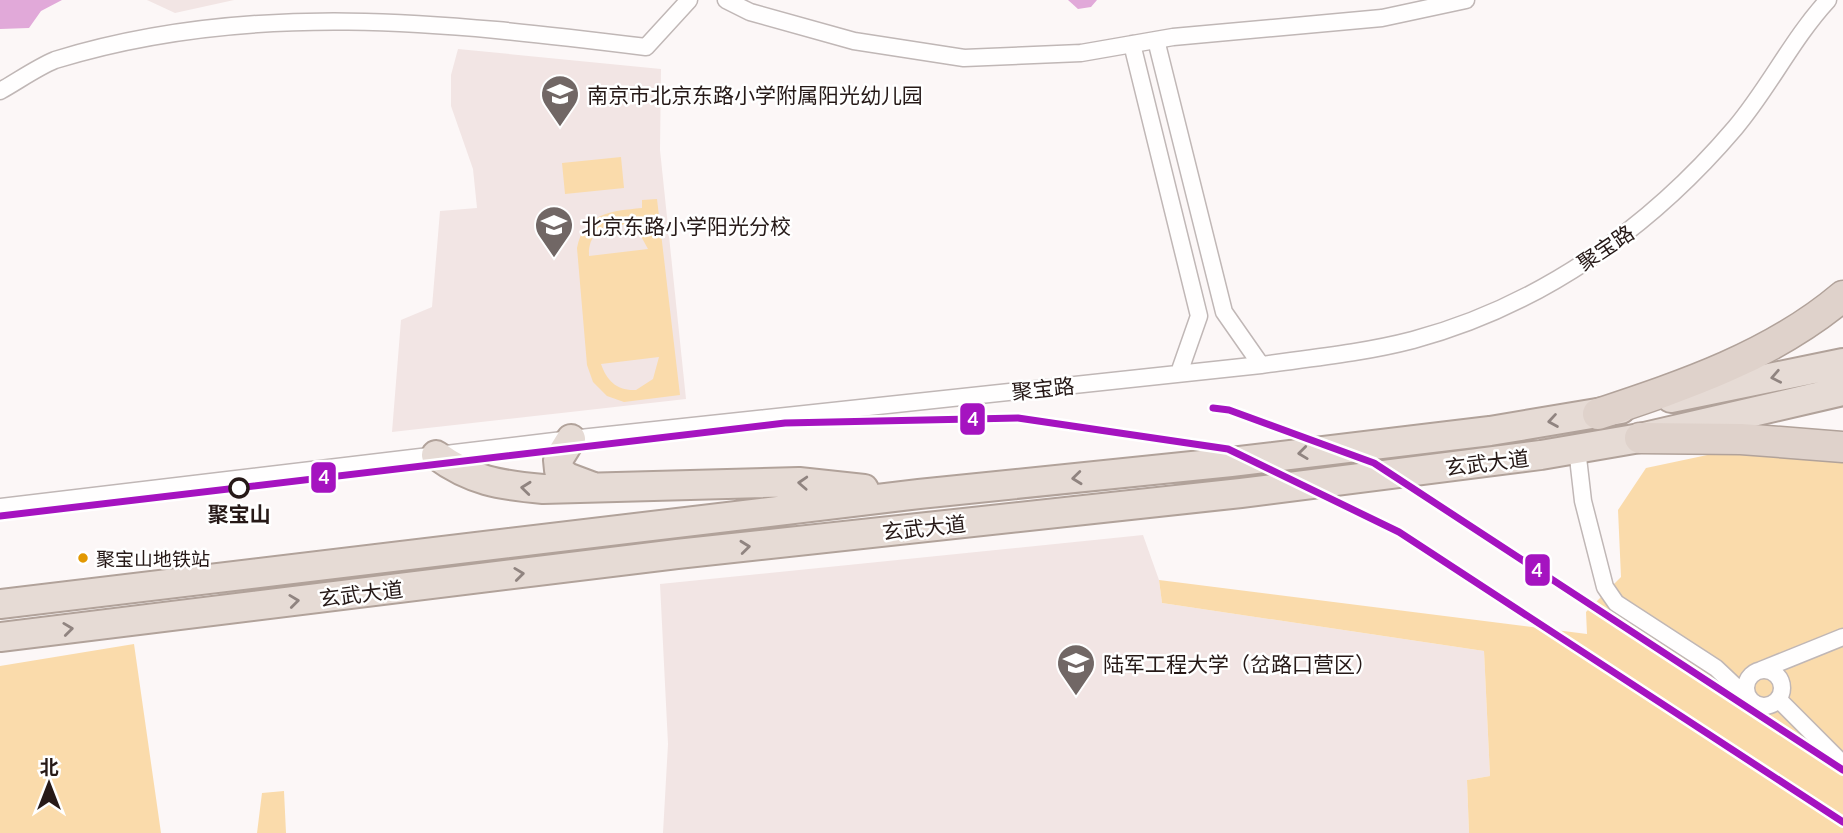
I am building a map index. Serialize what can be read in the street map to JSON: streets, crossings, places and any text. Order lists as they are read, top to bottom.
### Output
{
  "streets": {
    "highway": ["玄武大道"],
    "street": ["聚宝路"]
  },
  "places": {
    "school or university": ["南京市北京东路小学附属阳光幼儿园", "北京东路小学阳光分校", "陆军工程大学（岔路口营区）"],
    "other": ["聚宝山", "聚宝山地铁站"]
  },
  "lines": ["transit line 4"],
  "north": "top"
}
